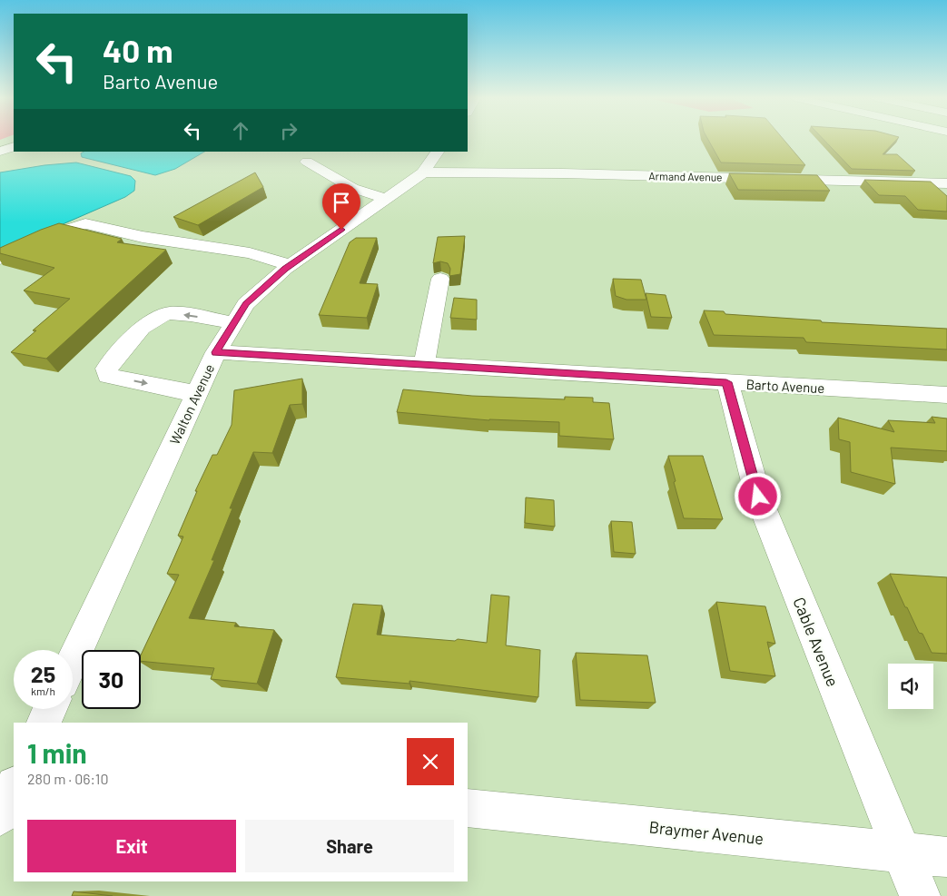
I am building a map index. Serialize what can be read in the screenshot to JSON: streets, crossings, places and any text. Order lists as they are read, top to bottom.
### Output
{
  "streets": {
    "main road": [
      "Armand Avenue",
      "Barto Avenue",
      "Walton Avenue",
      "Cable Avenue",
      "Braymer Avenue"
    ]
  },
  "crossings": [
    ["Armand Avenue", "Walton Avenue"],
    ["Barto Avenue", "Walton Avenue"],
    ["Barto Avenue", "Cable Avenue"],
    ["Cable Avenue", "Braymer Avenue"]
  ],
  "page": {
    "turn": ["40 m", "Barto Avenue"],
    "speed": "25 km/h",
    "limit": "30",
    "heading": ["1 min", "280 m · 06:10"],
    "buttons": ["Exit", "Share"]
  }
}
